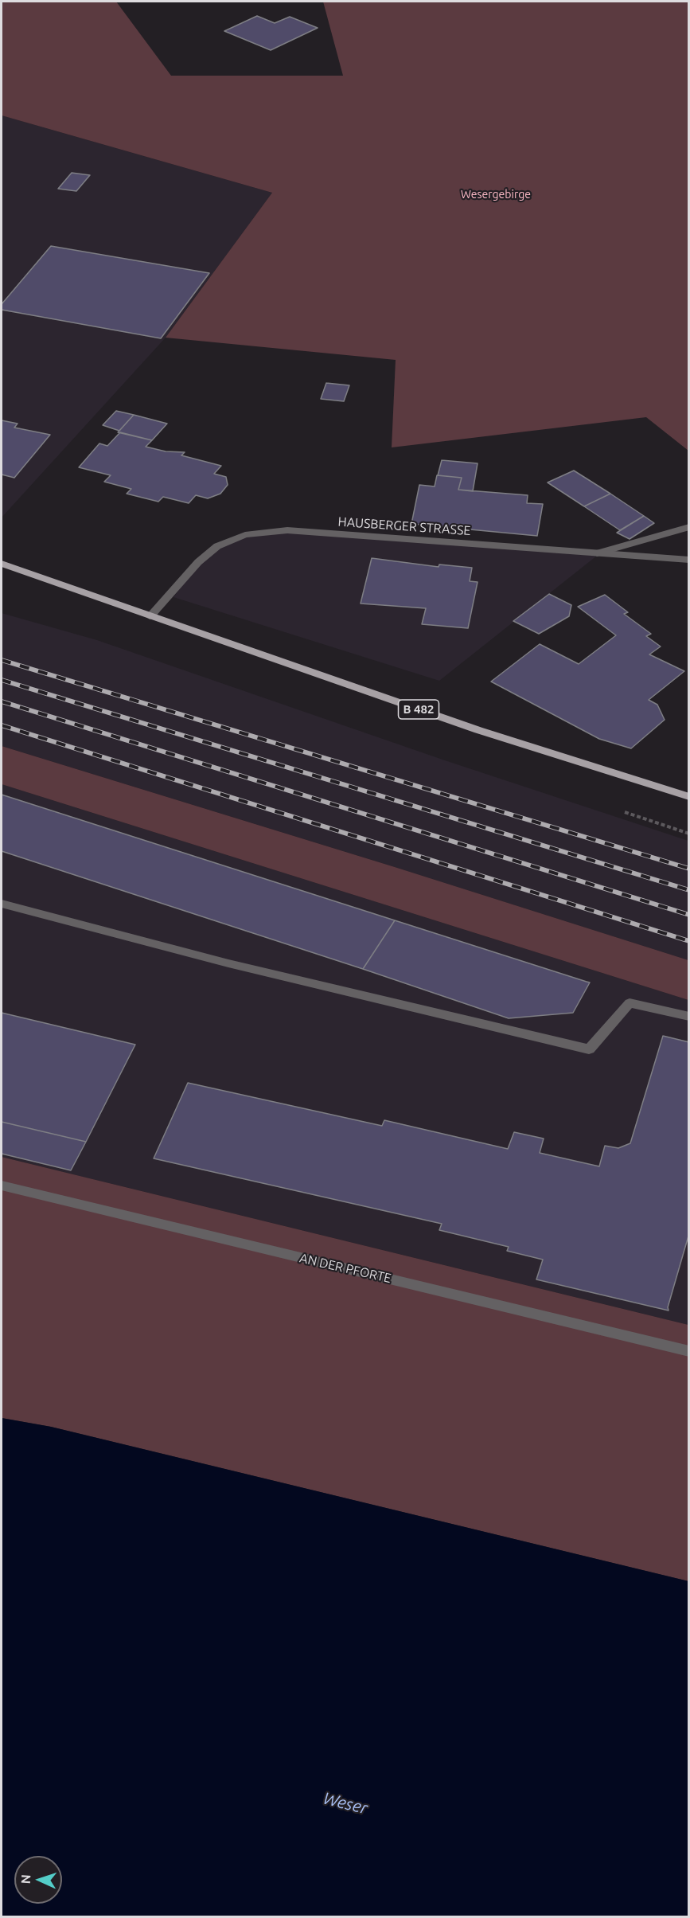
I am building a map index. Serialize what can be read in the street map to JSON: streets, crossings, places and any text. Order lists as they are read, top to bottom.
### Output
{
  "streets": {
    "main road": ["B 482"],
    "street": ["HAUSBERGER STRASSE", "AN DER PFORTE"]
  },
  "crossings": [
    ["HAUSBERGER STRASSE", "B 482"]
  ],
  "water": ["Weser"],
  "parks": ["Wesergebirge"],
  "north": "left"
}
